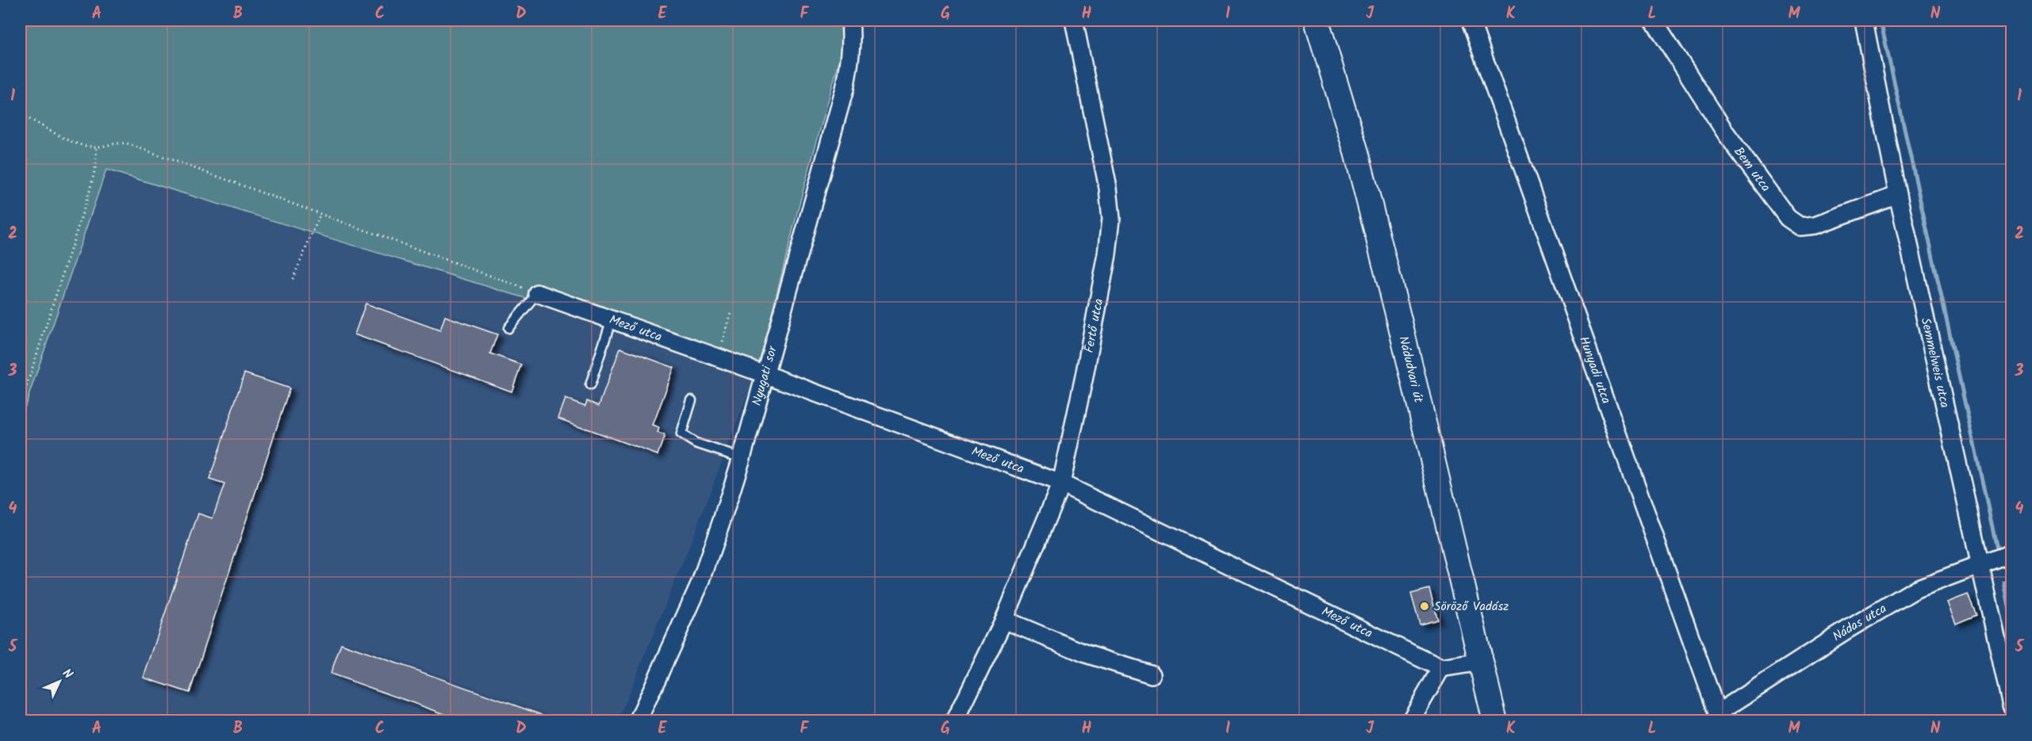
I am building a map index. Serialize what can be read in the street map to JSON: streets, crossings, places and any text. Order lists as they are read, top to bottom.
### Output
{
  "streets": {
    "main road": ["Nádudvari út"],
    "street": [
      "Bem utca",
      "Fertő utca",
      "Mező utca",
      "Semmelweis utca",
      "Hunyadi utca",
      "Nyugati sor",
      "Nádas utca"
    ]
  },
  "crossings": [
    ["Bem utca", "Semmelweis utca"],
    ["Fertő utca", "Mező utca"],
    ["Mező utca", "Nyugati sor"],
    ["Semmelweis utca", "Nádas utca"],
    ["Hunyadi utca", "Nádas utca"]
  ],
  "places": ["Söröző Vadász"],
  "north": "top right",
  "grid": {
    "columns": [
      "A",
      "B",
      "C",
      "D",
      "E",
      "F",
      "G",
      "H",
      "I",
      "J",
      "K",
      "L",
      "M",
      "N"
    ],
    "rows": [
      "1",
      "2",
      "3",
      "4",
      "5"
    ]
  }
}
